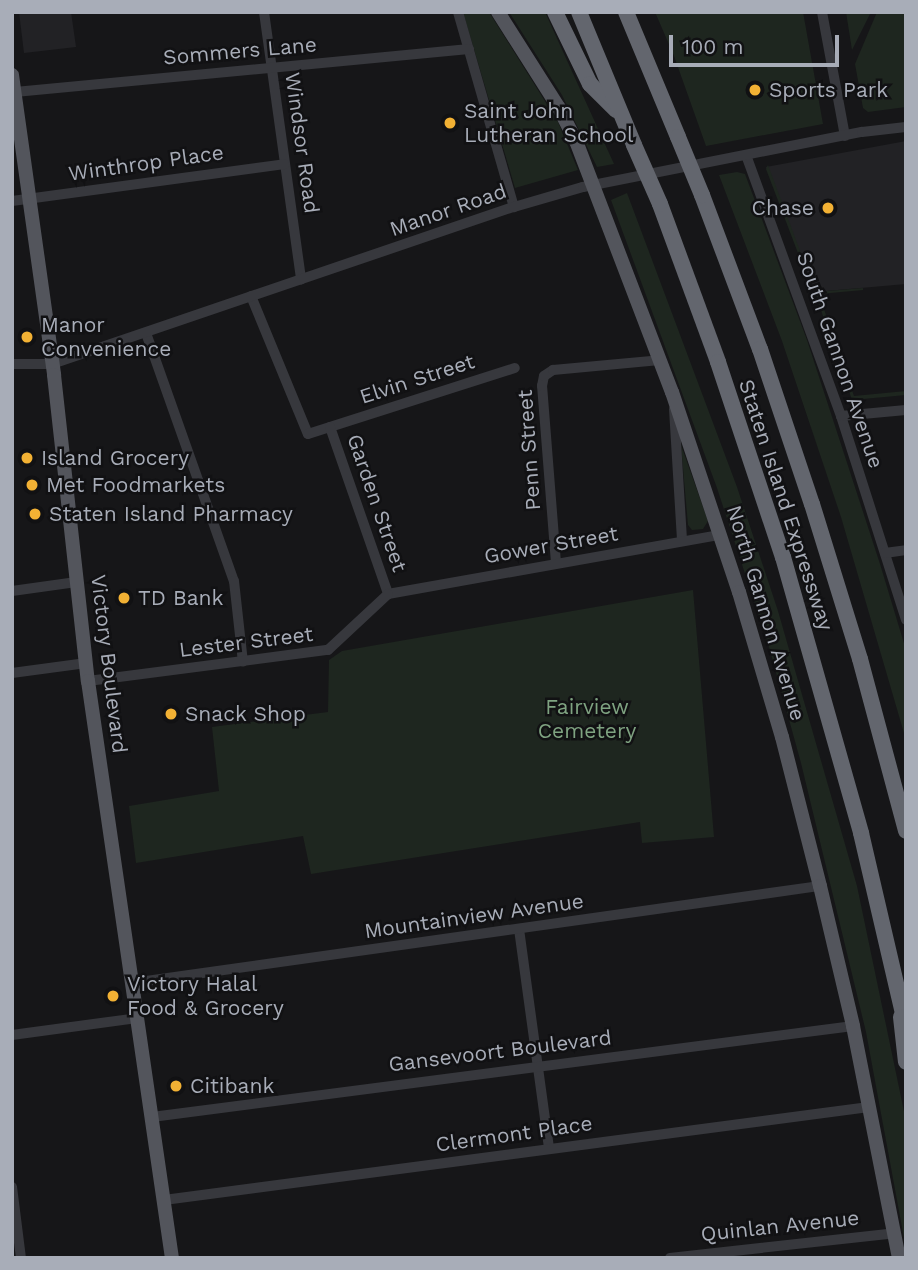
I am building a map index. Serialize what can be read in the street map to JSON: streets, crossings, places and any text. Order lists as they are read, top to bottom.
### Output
{
  "streets": {
    "highway": ["Staten Island Expressway"],
    "main road": ["North Gannon Avenue", "Victory Boulevard"],
    "street": [
      "Sommers Lane",
      "Windsor Road",
      "Winthrop Place",
      "Manor Road",
      "South Gannon Avenue",
      "Elvin Street",
      "Penn Street",
      "Garden Street",
      "Gower Street",
      "Lester Street",
      "Mountainview Avenue",
      "Gansevoort Boulevard",
      "Clermont Place",
      "Quinlan Avenue"
    ]
  },
  "crossings": [
    ["Sommers Lane", "Windsor Road"],
    ["Sommers Lane", "Victory Boulevard"],
    ["Windsor Road", "Winthrop Place"],
    ["Windsor Road", "Manor Road"],
    ["Winthrop Place", "Victory Boulevard"],
    ["Manor Road", "South Gannon Avenue"],
    ["Manor Road", "Garden Street"],
    ["Manor Road", "North Gannon Avenue"],
    ["Manor Road", "Victory Boulevard"],
    ["Elvin Street", "Garden Street"],
    ["Penn Street", "Gower Street"],
    ["Penn Street", "North Gannon Avenue"],
    ["Garden Street", "Gower Street"],
    ["Garden Street", "Lester Street"],
    ["Gower Street", "North Gannon Avenue"],
    ["Gower Street", "Lester Street"],
    ["North Gannon Avenue", "Mountainview Avenue"],
    ["North Gannon Avenue", "Gansevoort Boulevard"],
    ["North Gannon Avenue", "Clermont Place"],
    ["North Gannon Avenue", "Quinlan Avenue"],
    ["Lester Street", "Victory Boulevard"],
    ["Victory Boulevard", "Mountainview Avenue"],
    ["Victory Boulevard", "Gansevoort Boulevard"],
    ["Victory Boulevard", "Clermont Place"]
  ],
  "parks": ["Fairview Cemetery"],
  "places": [
    "Sports Park",
    "Saint John Lutheran School",
    "Chase",
    "Manor Convenience",
    "Island Grocery",
    "Met Foodmarkets",
    "Staten Island Pharmacy",
    "TD Bank",
    "Snack Shop",
    "Victory Halal Food & Grocery",
    "Citibank"
  ],
  "scale_bar": "100 m"
}
